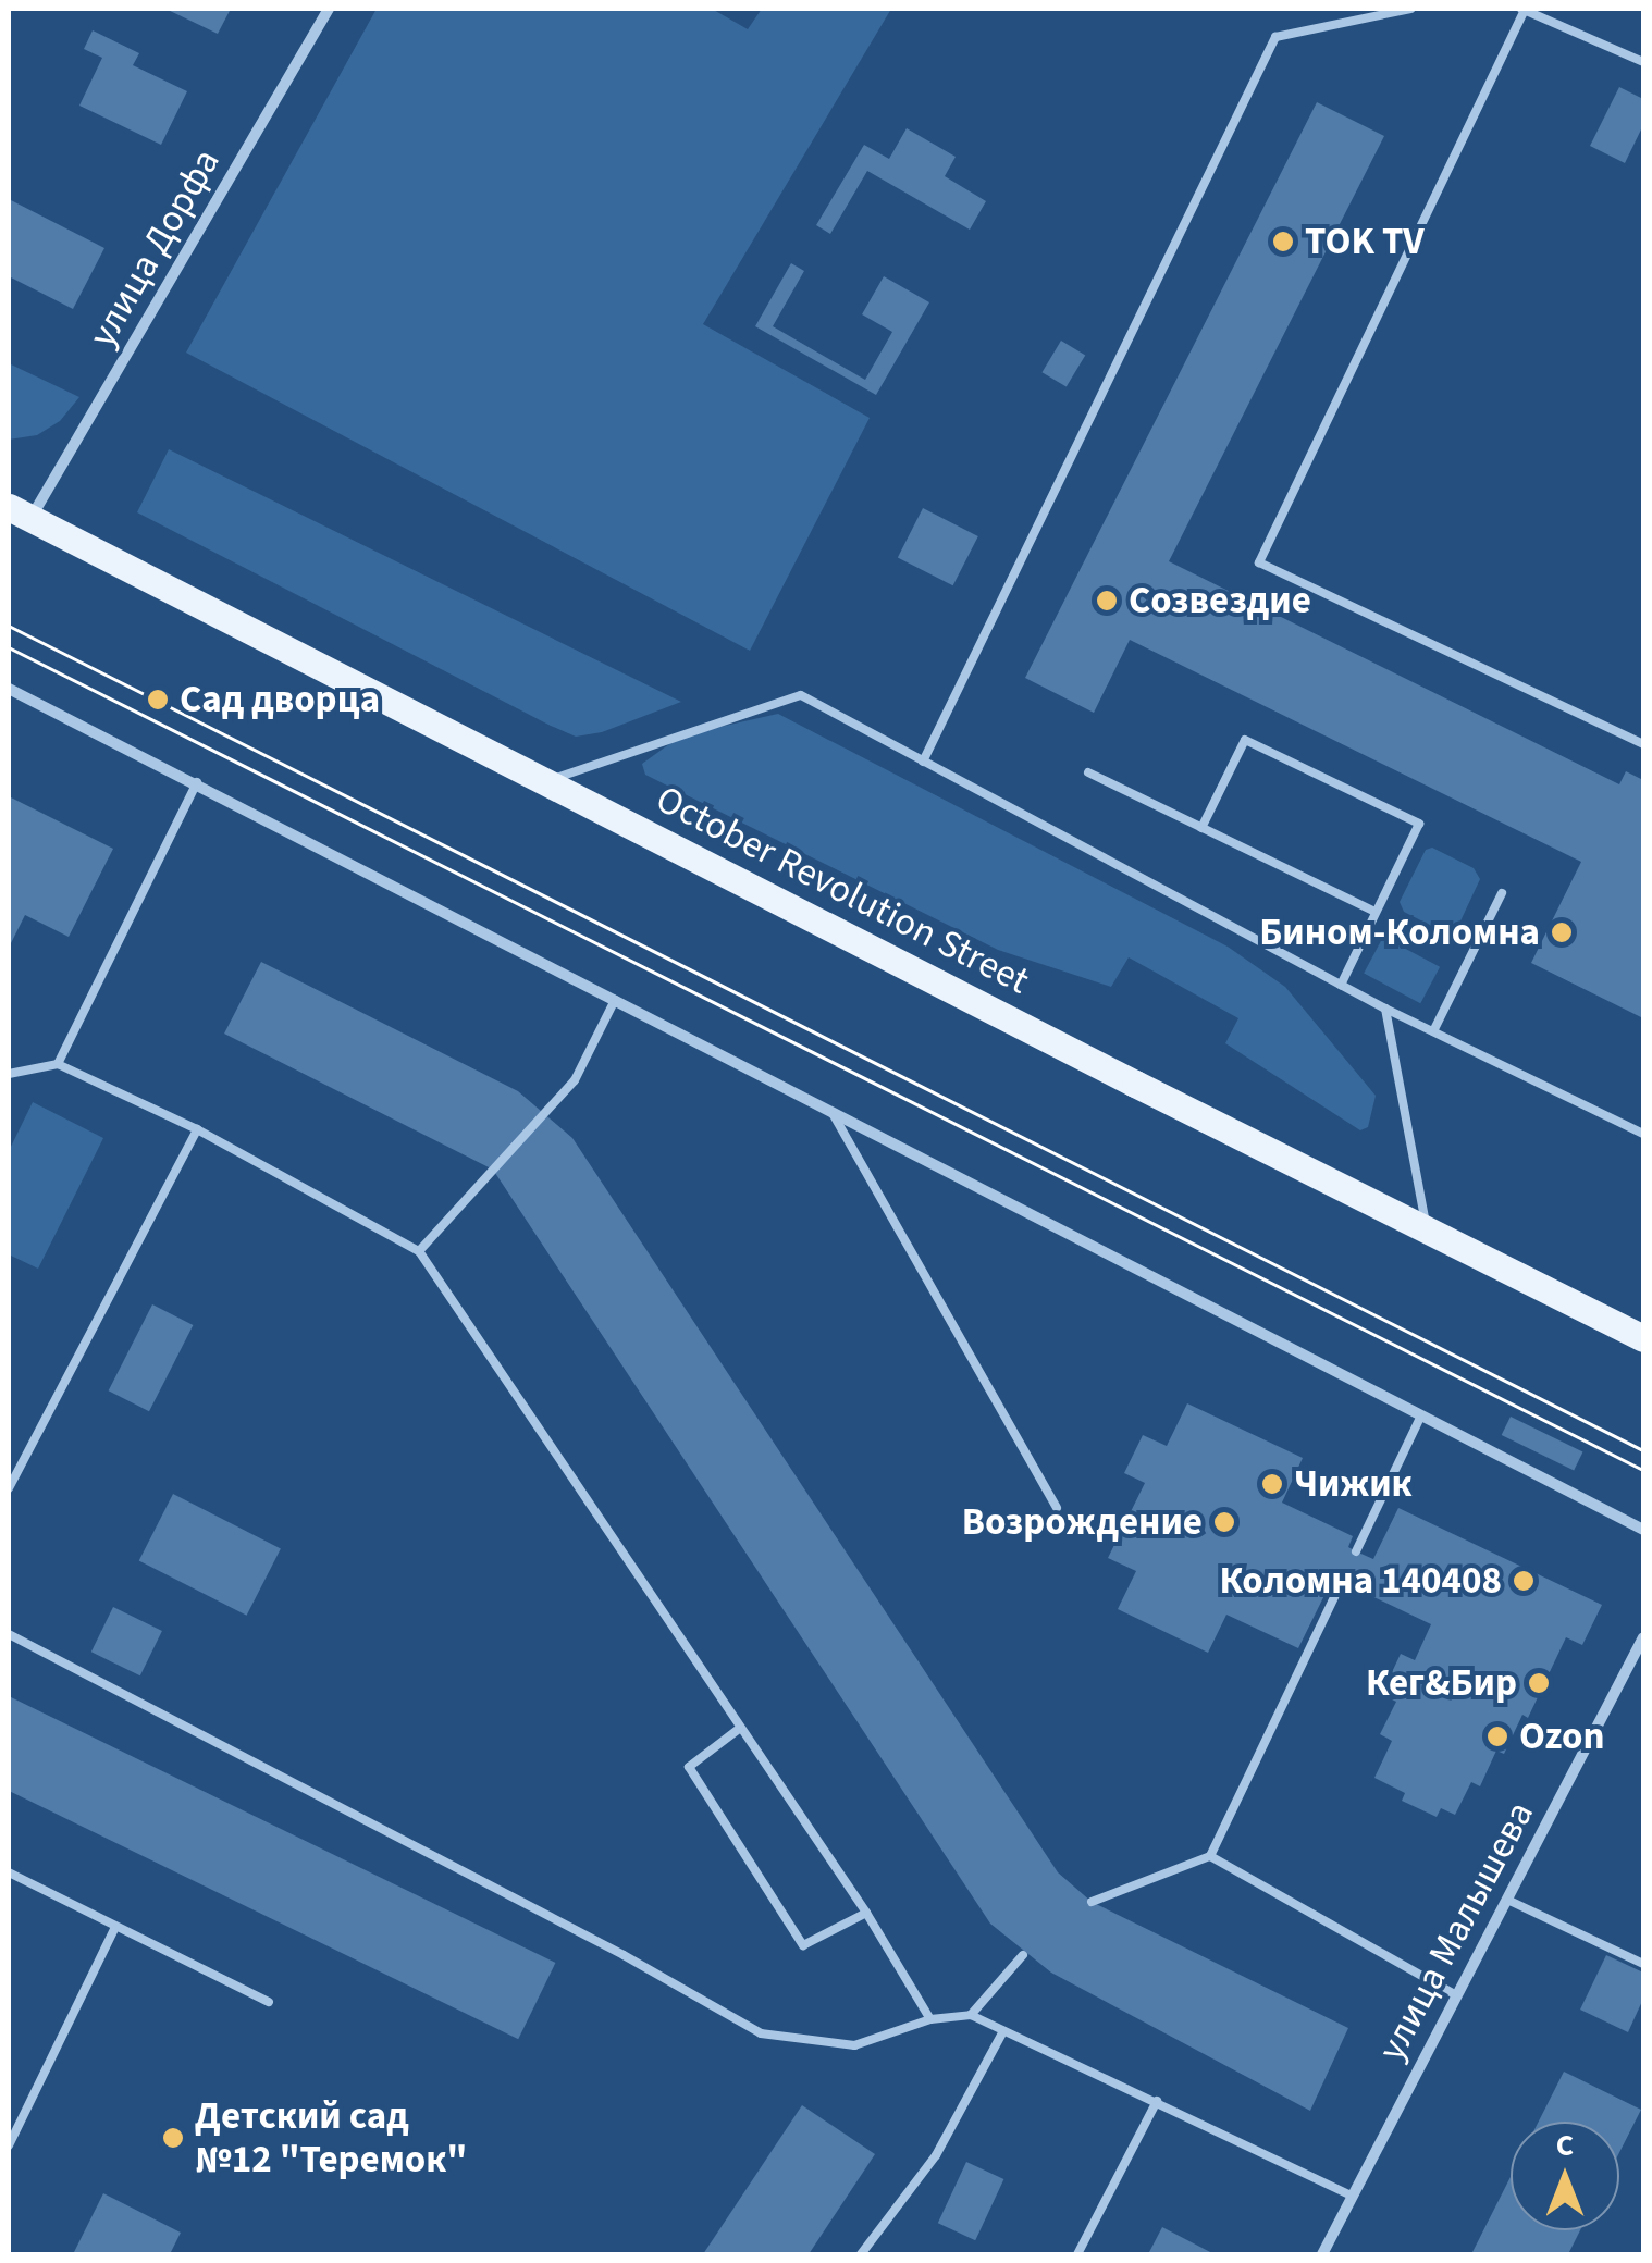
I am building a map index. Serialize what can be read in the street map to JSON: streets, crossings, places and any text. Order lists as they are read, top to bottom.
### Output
{
  "streets": {
    "main road": ["October Revolution Street"],
    "street": ["улица Дорфа", "улица Малышева"]
  },
  "crossings": [
    ["улица Дорфа", "October Revolution Street"]
  ],
  "places": [
    "TOK TV",
    "Созвездие",
    "Сад дворца",
    "Бином-Коломна",
    "Чижик",
    "Возрождение",
    "Коломна 140408",
    "Кег&Бир",
    "Ozon",
    "Детский сад №12 \"Теремок\""
  ],
  "north": "top"
}
